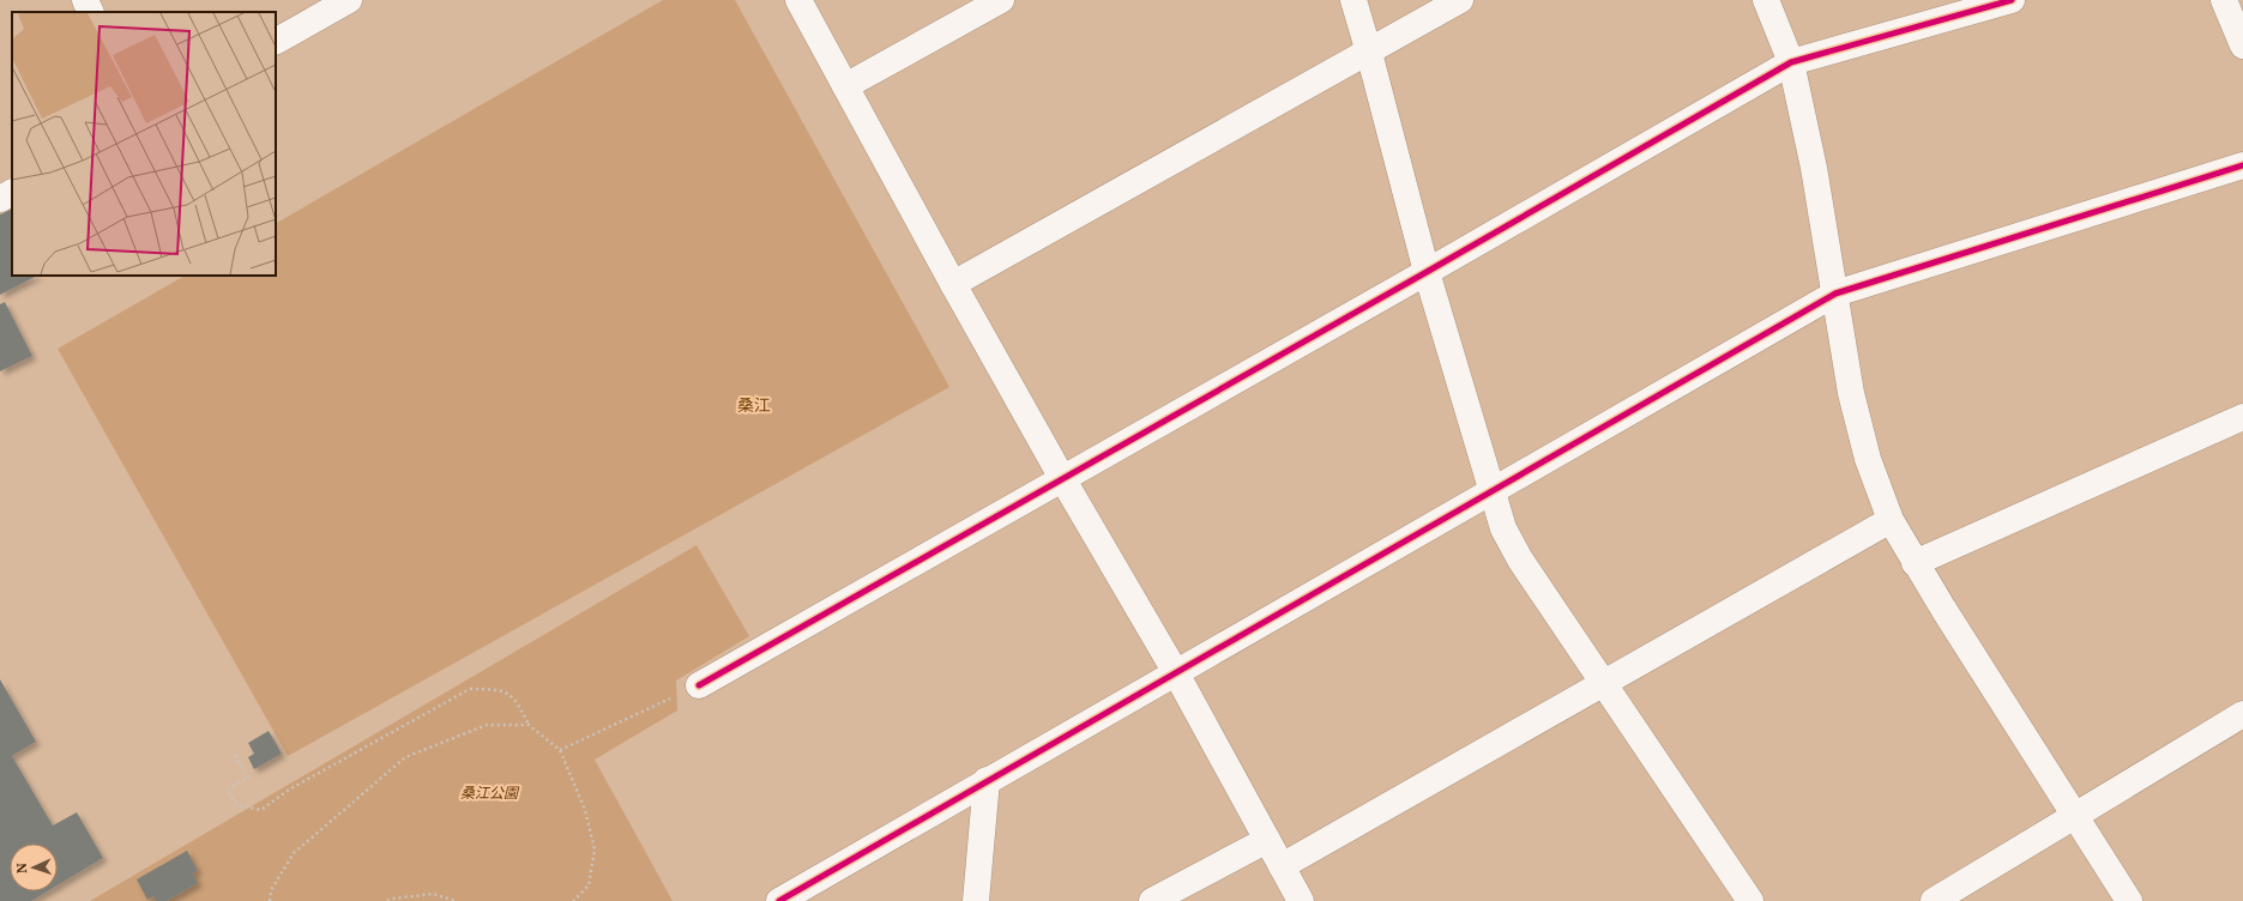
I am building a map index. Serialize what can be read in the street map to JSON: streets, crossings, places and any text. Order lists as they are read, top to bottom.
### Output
{
  "districts": ["桑江"],
  "parks": ["桑江公園"],
  "north": "left"
}
